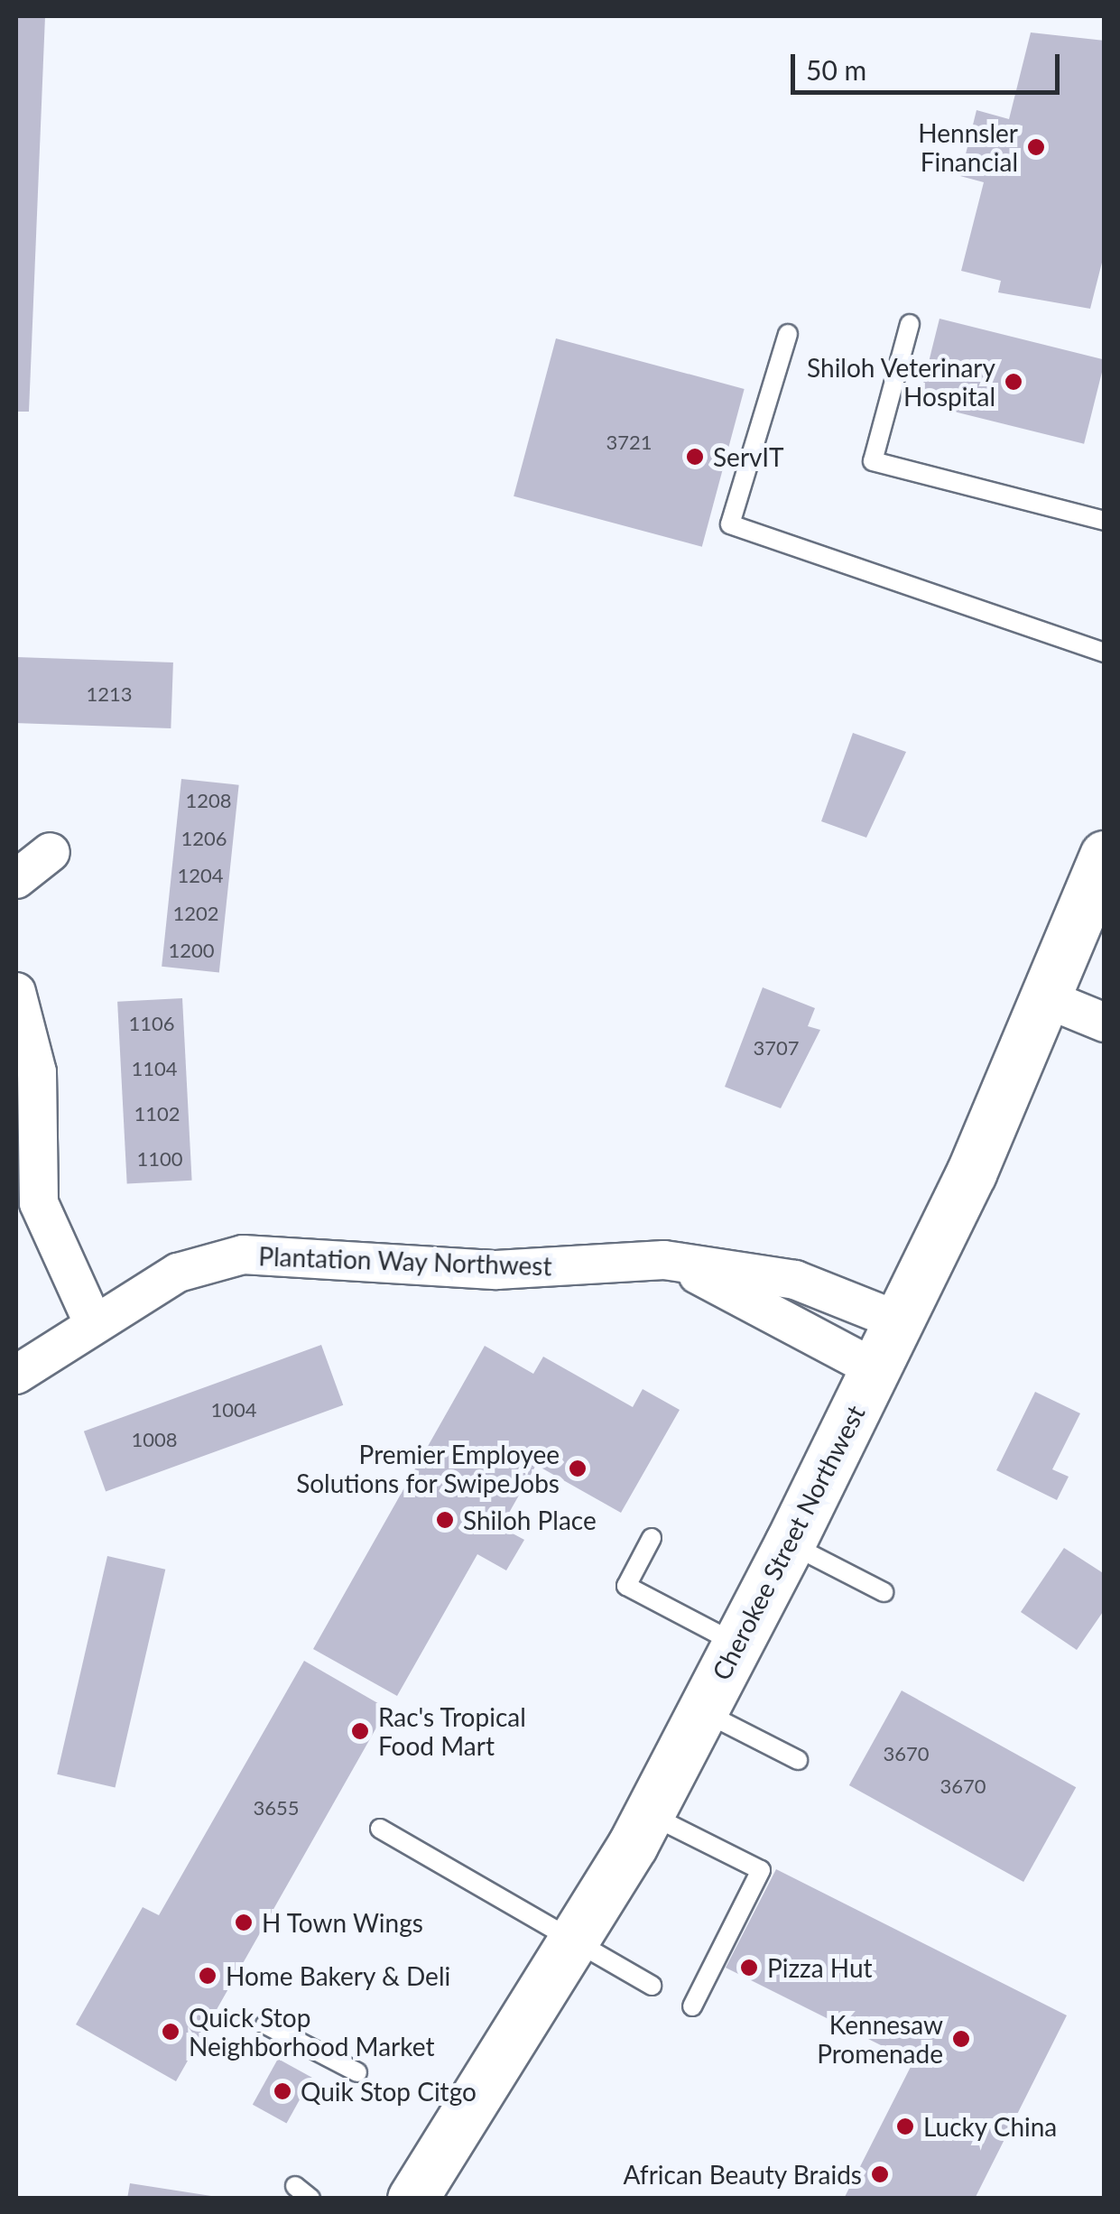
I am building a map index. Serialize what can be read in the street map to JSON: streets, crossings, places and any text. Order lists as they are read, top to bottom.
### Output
{
  "streets": {
    "main road": ["Cherokee Street Northwest"],
    "street": ["Plantation Way Northwest"]
  },
  "crossings": [
    ["Plantation Way Northwest", "Cherokee Street Northwest"]
  ],
  "places": [
    "Hennsler Financial",
    "Shiloh Veterinary Hospital",
    "ServIT",
    "Premier Employee Solutions for SwipeJobs",
    "Shiloh Place",
    "Rac's Tropical Food Mart",
    "H Town Wings",
    "Pizza Hut",
    "Home Bakery & Deli",
    "Quick Stop Neighborhood Market",
    "Kennesaw Promenade",
    "Quik Stop Citgo",
    "Lucky China",
    "African Beauty Braids"
  ],
  "house_numbers": [
    "3721",
    "1213",
    "1208",
    "1206",
    "1204",
    "1202",
    "1200",
    "1106",
    "3707",
    "1104",
    "1102",
    "1100",
    "1004",
    "1008",
    "3670",
    "3670",
    "3655"
  ],
  "scale_bar": "50 m"
}
